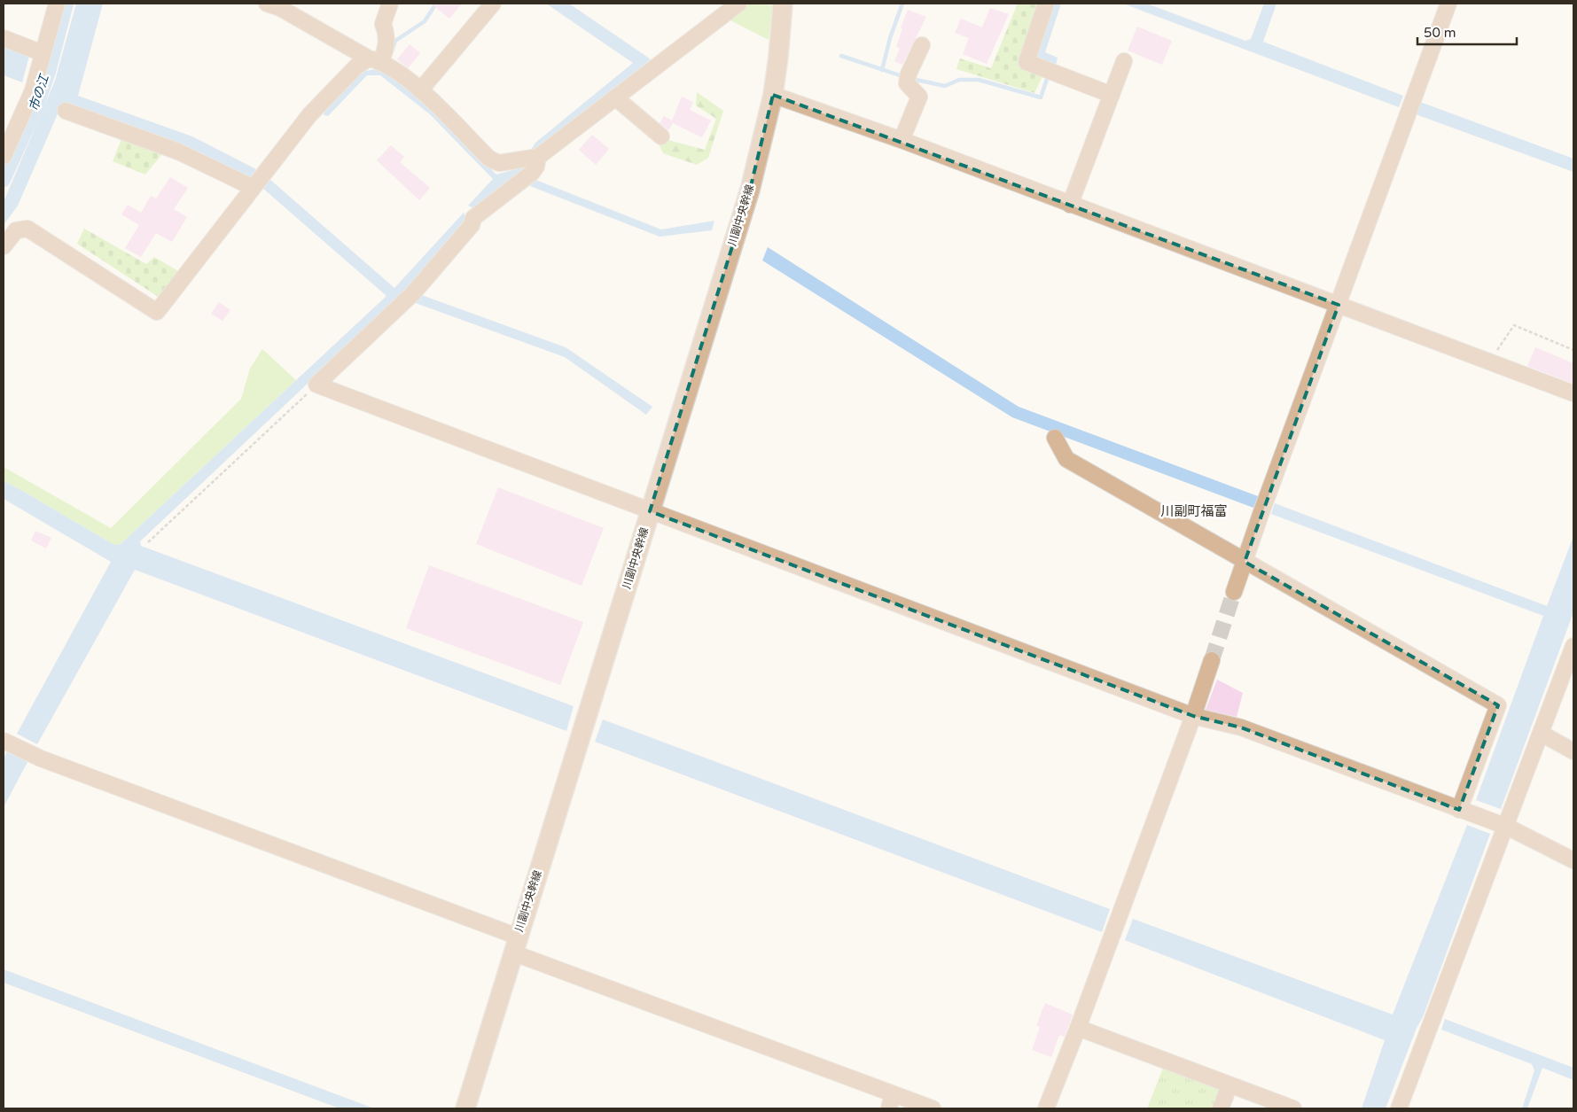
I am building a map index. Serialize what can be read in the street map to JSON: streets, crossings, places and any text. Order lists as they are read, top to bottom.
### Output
{
  "streets": {
    "street": ["川副中央幹線"]
  },
  "districts": ["川副町福富"],
  "water": ["市の江"],
  "scale_bar": "50 m"
}
